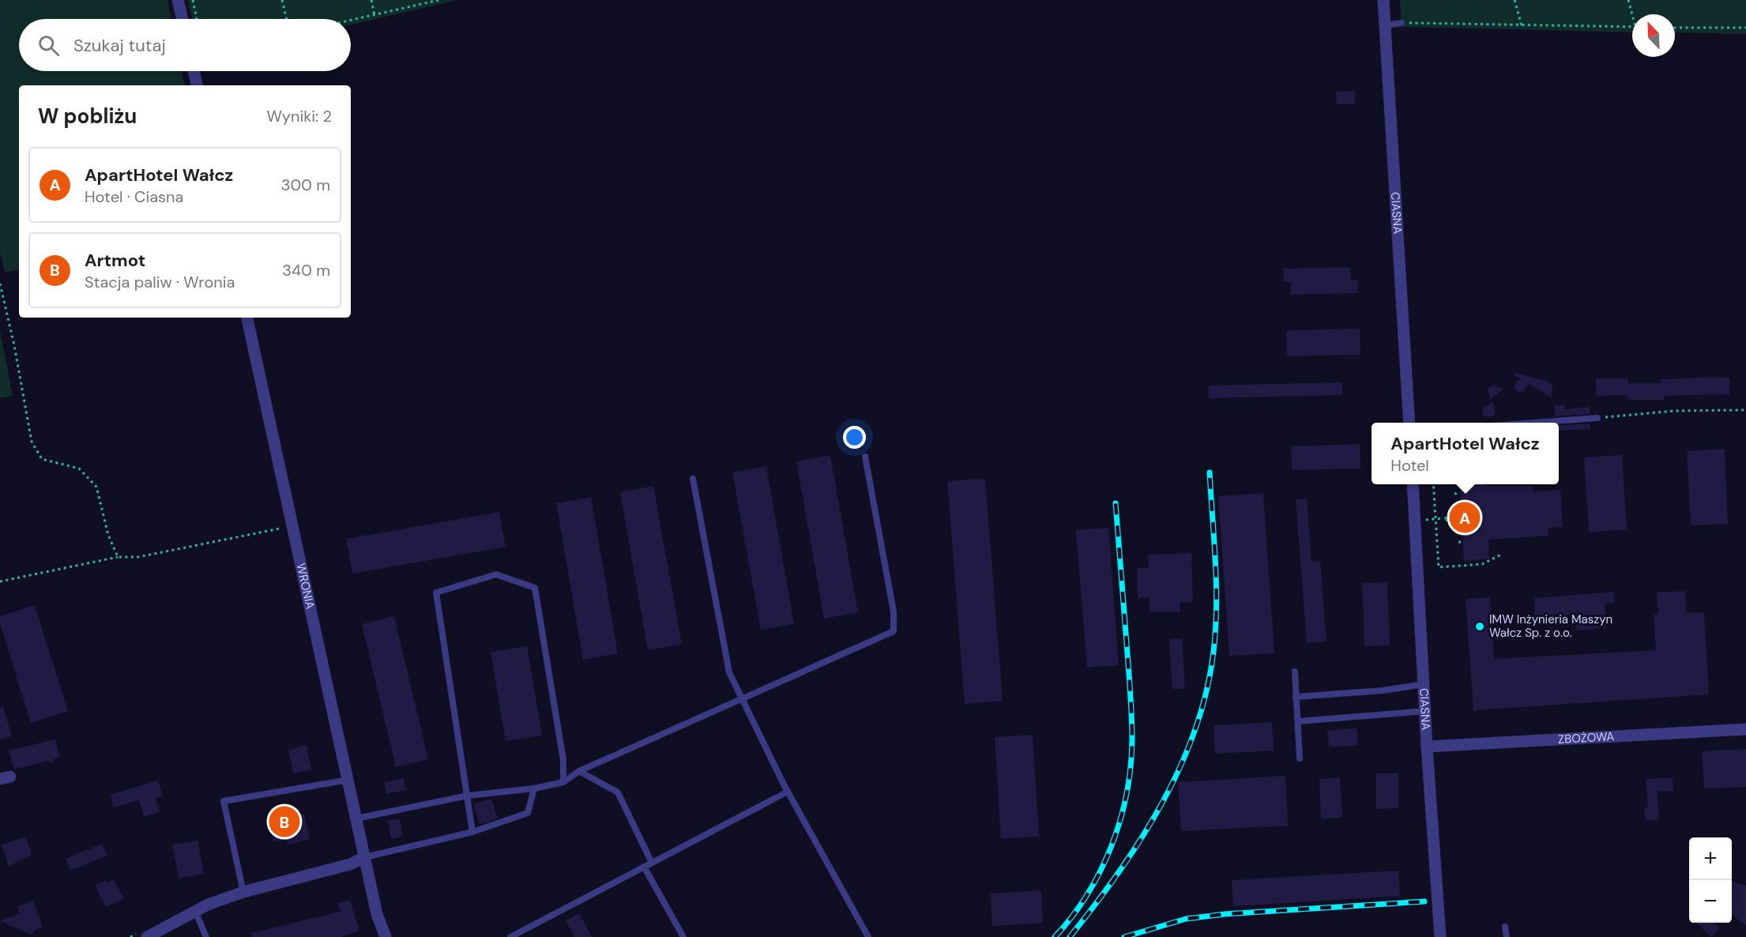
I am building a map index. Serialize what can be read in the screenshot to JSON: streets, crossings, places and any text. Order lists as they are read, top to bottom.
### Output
{
  "streets": {
    "street": ["CIASNA", "WRONIA", "ZBOŻOWA"]
  },
  "crossings": [
    ["CIASNA", "ZBOŻOWA"]
  ],
  "places": ["IMW Inżynieria Maszyn Wałcz Sp. z o.o."],
  "north": "top left",
  "page": {
    "search": "Szukaj tutaj",
    "heading": ["W pobliżu", "Wyniki: 2"],
    "list": [
      {
        "mark": "A",
        "name": "ApartHotel Wałcz",
        "note": "Hotel · Ciasna",
        "value": "300 m"
      },
      {
        "mark": "B",
        "name": "Artmot",
        "note": "Stacja paliw · Wronia",
        "value": "340 m"
      }
    ],
    "popup": ["ApartHotel Wałcz", "Hotel"],
    "pins": ["A", "B"],
    "map_buttons": ["+", "−"]
  }
}
